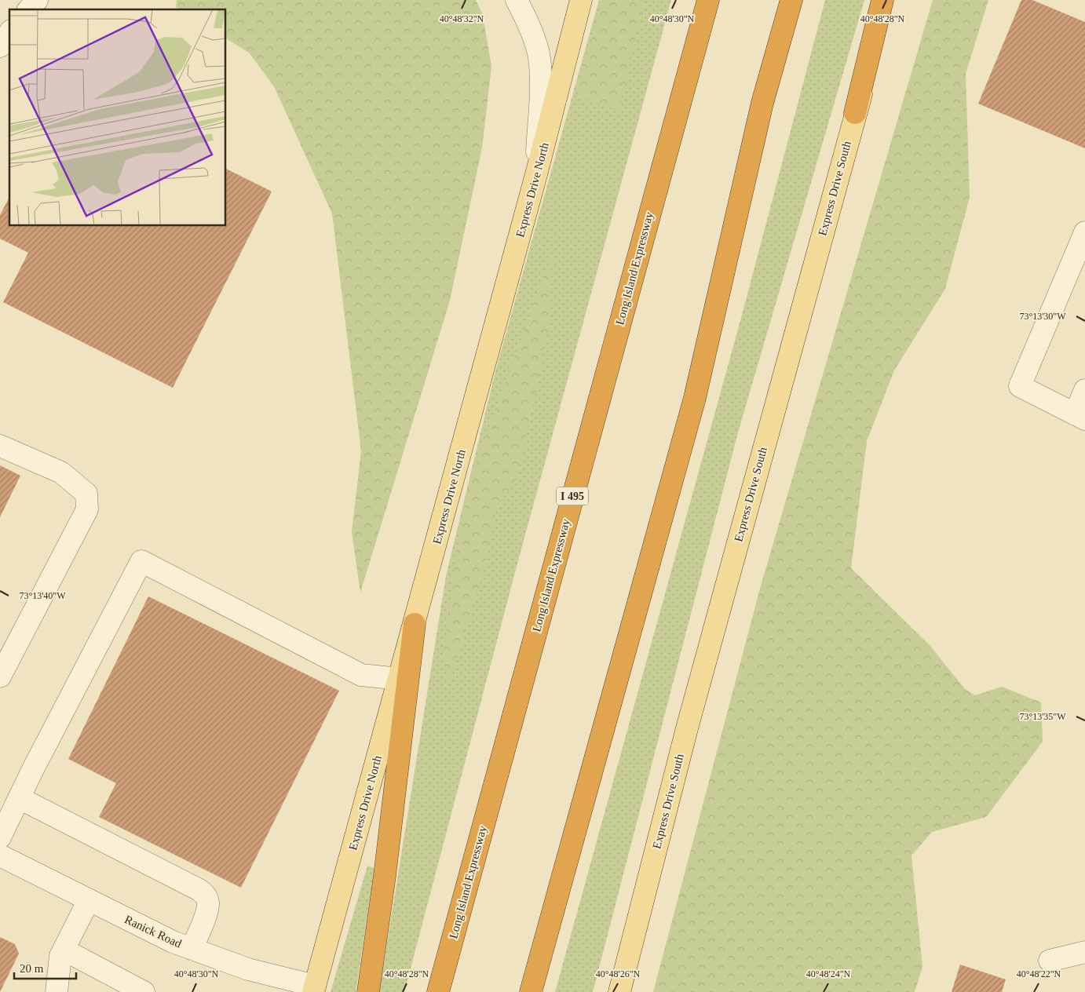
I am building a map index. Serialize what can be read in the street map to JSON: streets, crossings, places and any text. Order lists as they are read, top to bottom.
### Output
{
  "streets": {
    "highway": ["Long Island Expressway", "I 495"],
    "main road": ["Express Drive South", "Express Drive North"],
    "street": ["Ranick Road"]
  },
  "crossings": [
    ["Express Drive North", "Ranick Road"]
  ],
  "scale_bar": "20 m",
  "coordinates": [
    "40°48'32\"N",
    "40°48'30\"N",
    "40°48'28\"N",
    "73°13'30\"W",
    "73°13'40\"W",
    "73°13'35\"W",
    "40°48'26\"N",
    "40°48'24\"N",
    "40°48'22\"N"
  ]
}
